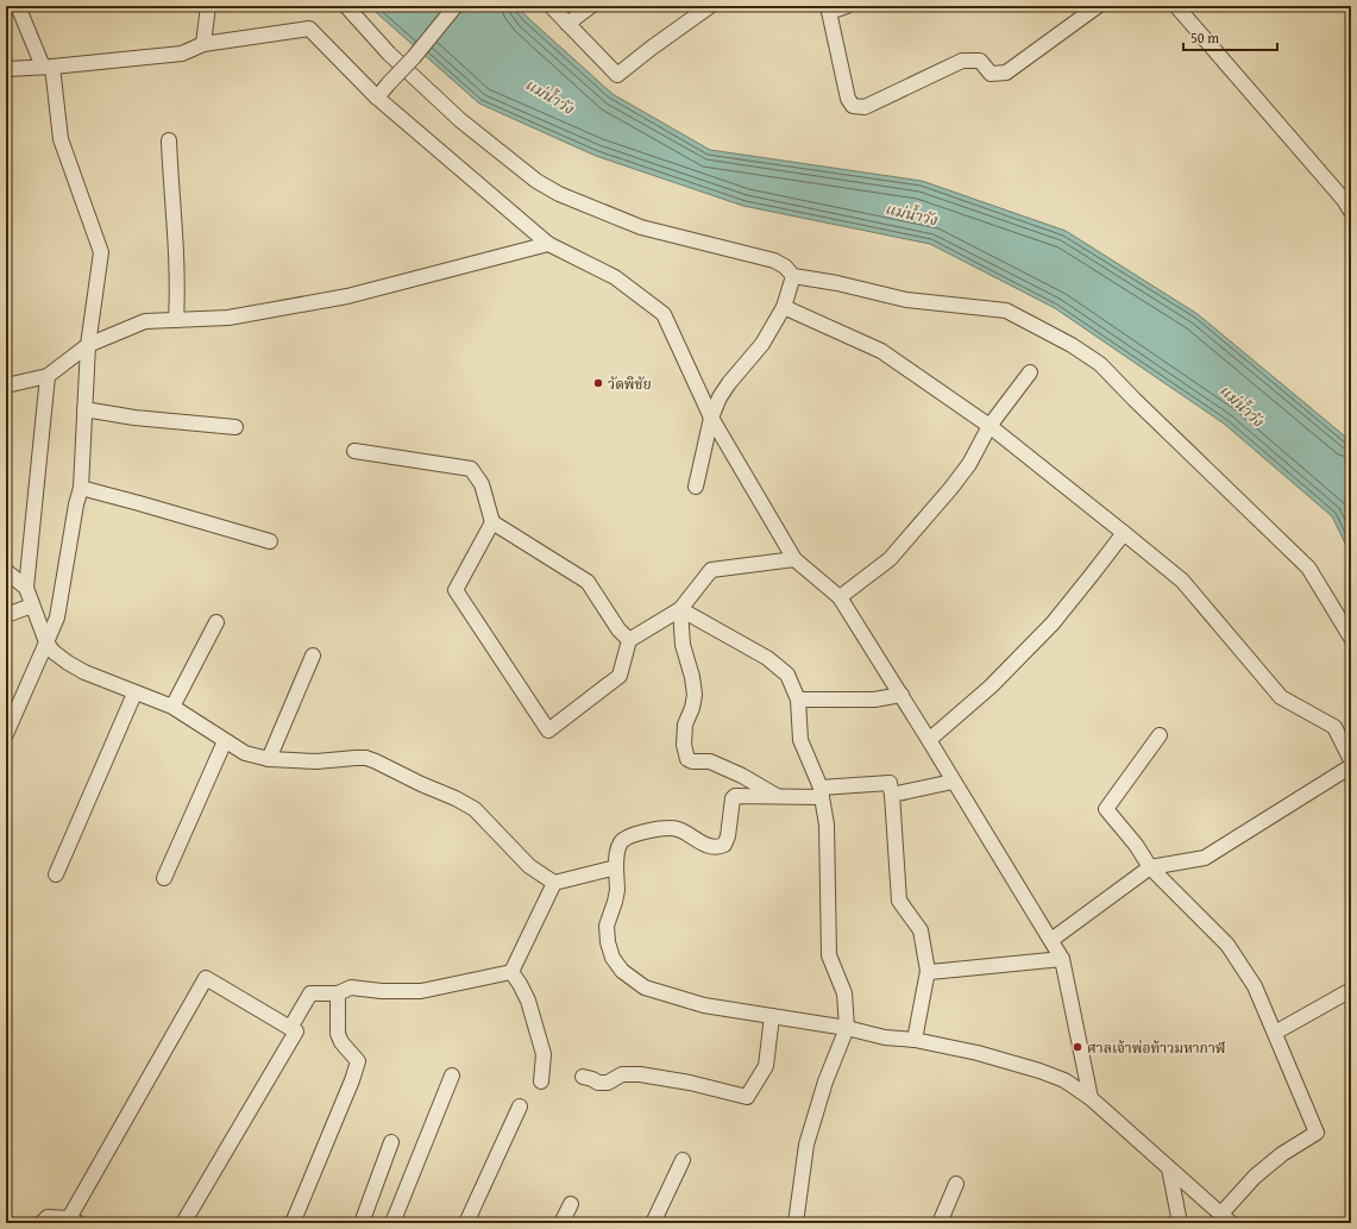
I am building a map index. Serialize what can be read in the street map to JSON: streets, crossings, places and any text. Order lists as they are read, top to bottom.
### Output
{
  "water": ["แม่น้ำวัง"],
  "places": ["วัดพิชัย", "ศาลเจ้าพ่อท้าวมหากาฬ"],
  "scale_bar": "50 m"
}
